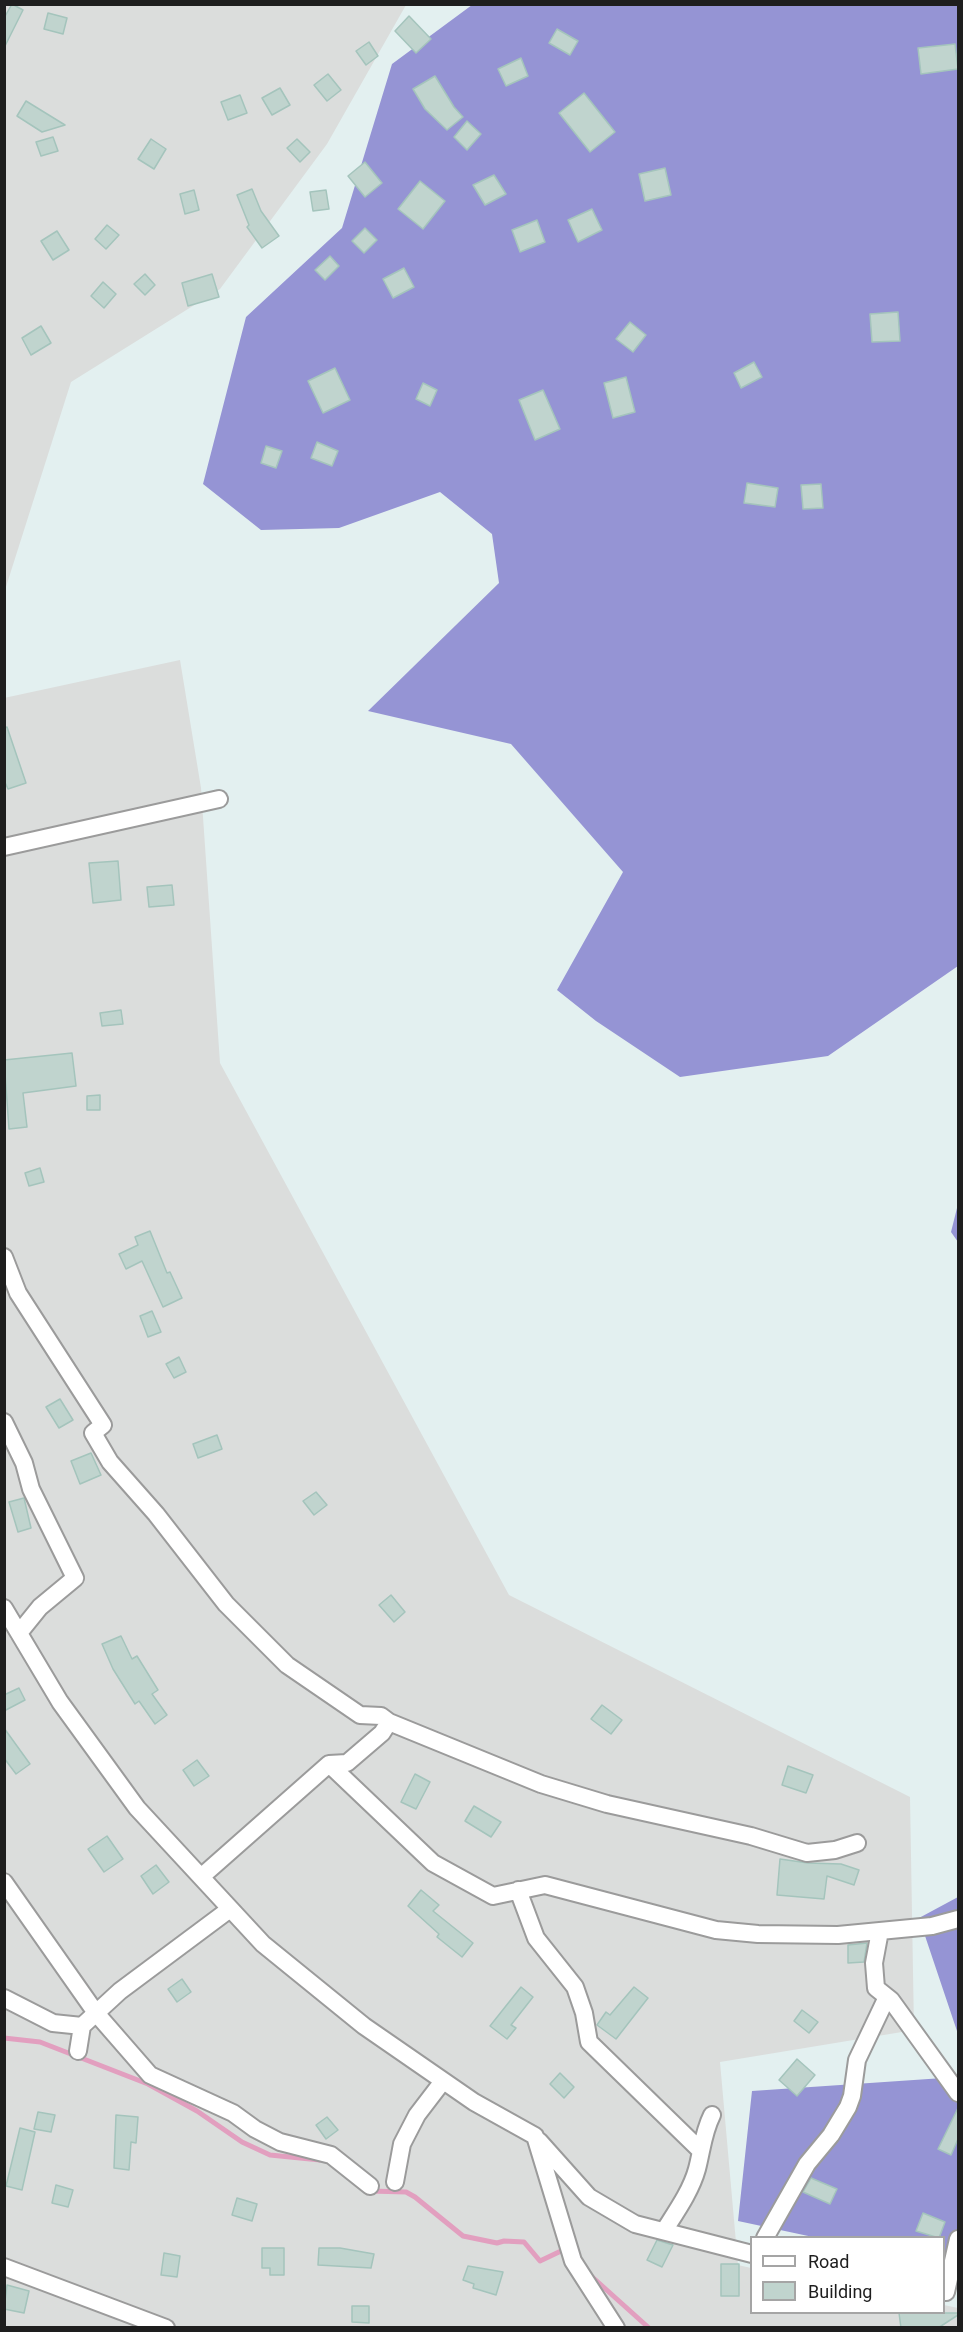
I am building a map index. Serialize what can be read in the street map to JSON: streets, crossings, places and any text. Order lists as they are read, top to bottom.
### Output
{
  "legend": ["Road", "Building"]
}
